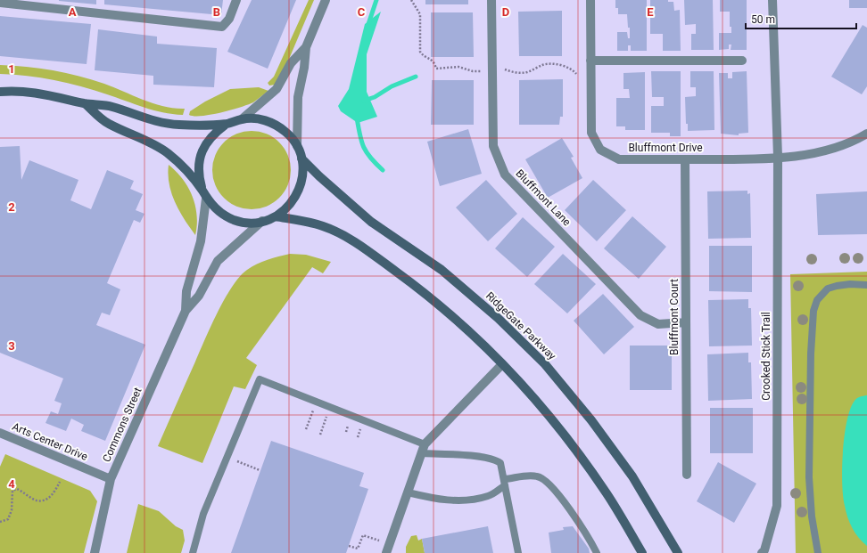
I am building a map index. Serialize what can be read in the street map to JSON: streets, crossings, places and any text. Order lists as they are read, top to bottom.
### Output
{
  "streets": {
    "main road": ["RidgeGate Parkway"],
    "street": [
      "Bluffmont Drive",
      "Bluffmont Lane",
      "Bluffmont Court",
      "Crooked Stick Trail",
      "Commons Street",
      "Arts Center Drive"
    ]
  },
  "crossings": [
    ["Bluffmont Drive", "Bluffmont Court"],
    ["Bluffmont Drive", "Crooked Stick Trail"],
    ["Bluffmont Lane", "Bluffmont Court"],
    ["RidgeGate Parkway", "Commons Street"],
    ["Commons Street", "Arts Center Drive"]
  ],
  "scale_bar": "50 m",
  "grid": {
    "columns": [
      "A",
      "B",
      "C",
      "D",
      "E"
    ],
    "rows": [
      "1",
      "2",
      "3",
      "4"
    ]
  }
}
